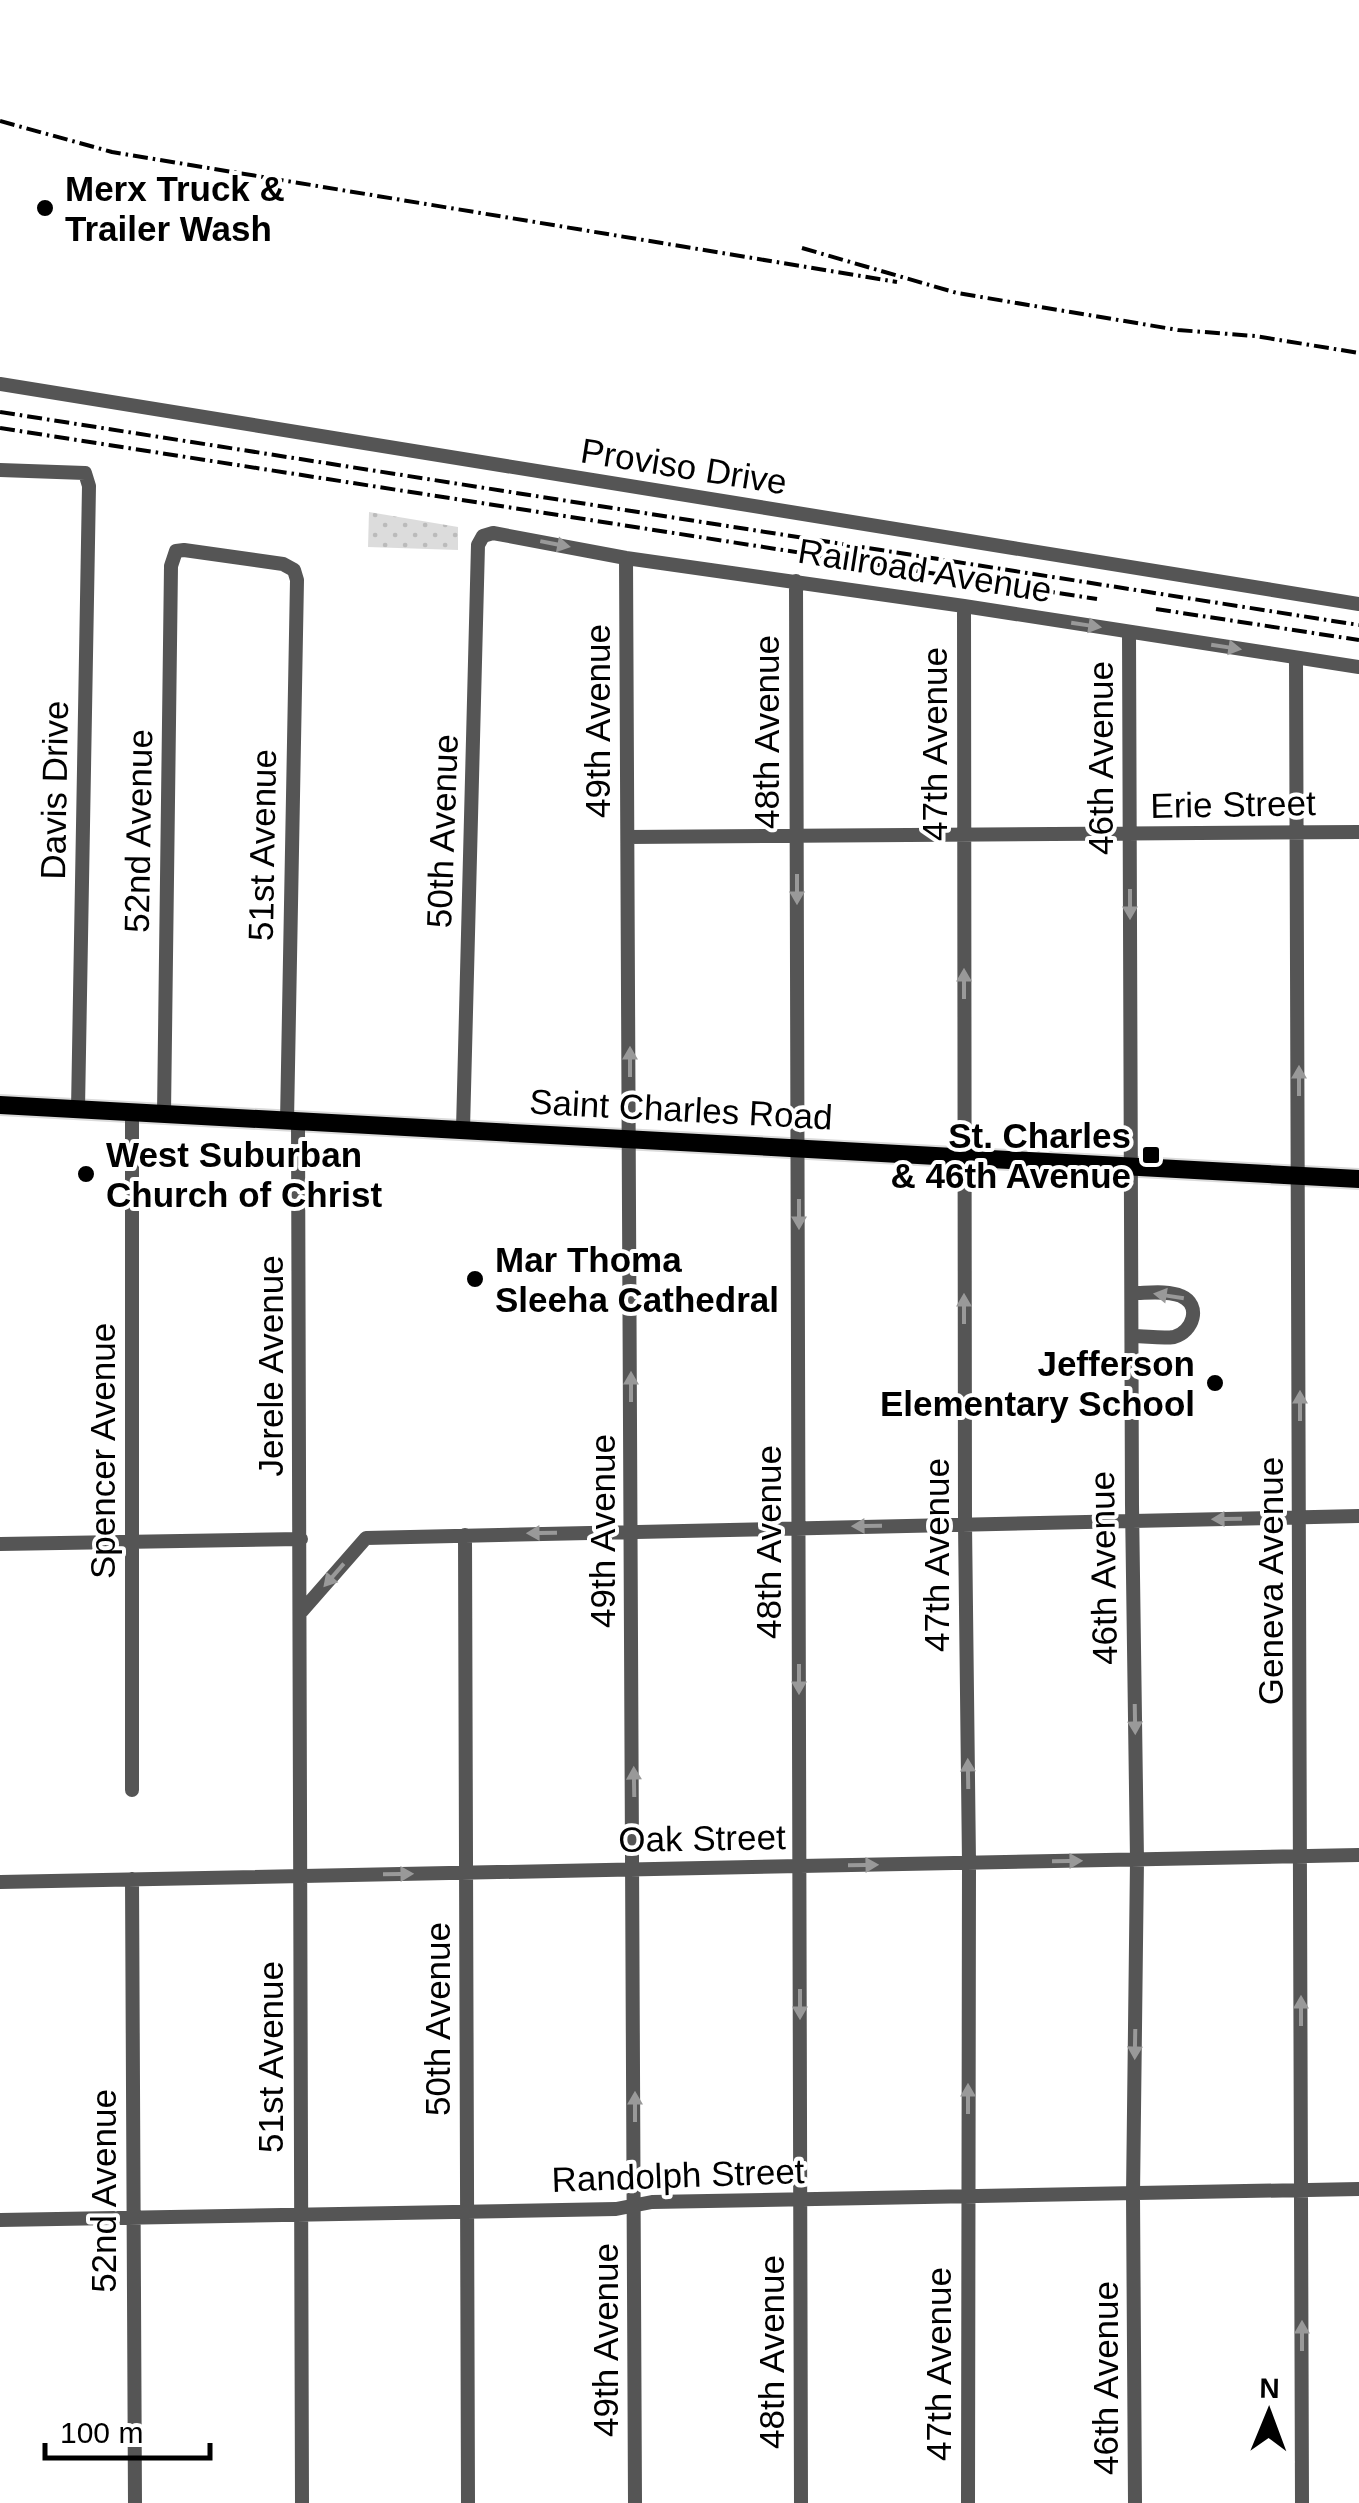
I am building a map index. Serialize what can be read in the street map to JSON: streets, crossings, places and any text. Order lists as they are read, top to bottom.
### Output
{
  "streets": {
    "main road": ["Saint Charles Road"],
    "street": [
      "Proviso Drive",
      "Railroad Avenue",
      "49th Avenue",
      "48th Avenue",
      "47th Avenue",
      "46th Avenue",
      "Davis Drive",
      "Erie Street",
      "52nd Avenue",
      "50th Avenue",
      "51st Avenue",
      "Jerele Avenue",
      "Spencer Avenue",
      "Geneva Avenue",
      "Oak Street",
      "Randolph Street"
    ]
  },
  "crossings": [
    ["Railroad Avenue", "49th Avenue"],
    ["Railroad Avenue", "48th Avenue"],
    ["Railroad Avenue", "47th Avenue"],
    ["Railroad Avenue", "46th Avenue"],
    ["Railroad Avenue", "50th Avenue"],
    ["Railroad Avenue", "Geneva Avenue"],
    ["49th Avenue", "Erie Street"],
    ["49th Avenue", "Saint Charles Road"],
    ["49th Avenue", "Oak Street"],
    ["49th Avenue", "Randolph Street"],
    ["48th Avenue", "Erie Street"],
    ["48th Avenue", "Saint Charles Road"],
    ["48th Avenue", "Oak Street"],
    ["48th Avenue", "Randolph Street"],
    ["47th Avenue", "Erie Street"],
    ["47th Avenue", "Saint Charles Road"],
    ["47th Avenue", "Oak Street"],
    ["47th Avenue", "Randolph Street"],
    ["46th Avenue", "Erie Street"],
    ["46th Avenue", "Saint Charles Road"],
    ["46th Avenue", "Oak Street"],
    ["46th Avenue", "Randolph Street"],
    ["Davis Drive", "Saint Charles Road"],
    ["Erie Street", "Geneva Avenue"],
    ["52nd Avenue", "51st Avenue"],
    ["52nd Avenue", "Saint Charles Road"],
    ["52nd Avenue", "Oak Street"],
    ["52nd Avenue", "Randolph Street"],
    ["50th Avenue", "Saint Charles Road"],
    ["50th Avenue", "Oak Street"],
    ["50th Avenue", "Randolph Street"],
    ["51st Avenue", "Saint Charles Road"],
    ["51st Avenue", "Jerele Avenue"],
    ["51st Avenue", "Oak Street"],
    ["51st Avenue", "Randolph Street"],
    ["Saint Charles Road", "Jerele Avenue"],
    ["Saint Charles Road", "Spencer Avenue"],
    ["Saint Charles Road", "Geneva Avenue"],
    ["Geneva Avenue", "Oak Street"],
    ["Geneva Avenue", "Randolph Street"]
  ],
  "one_way": [
    "Railroad Avenue",
    "49th Avenue",
    "48th Avenue",
    "47th Avenue",
    "46th Avenue",
    "Geneva Avenue",
    "Oak Street"
  ],
  "places": {
    "other": [
      "Merx Truck & Trailer Wash",
      "West Suburban Church of Christ",
      "Mar Thoma Sleeha Cathedral",
      "Jefferson Elementary School"
    ],
    "transit": ["St. Charles & 46th Avenue"]
  },
  "scale_bar": "100 m",
  "north": "top"
}
